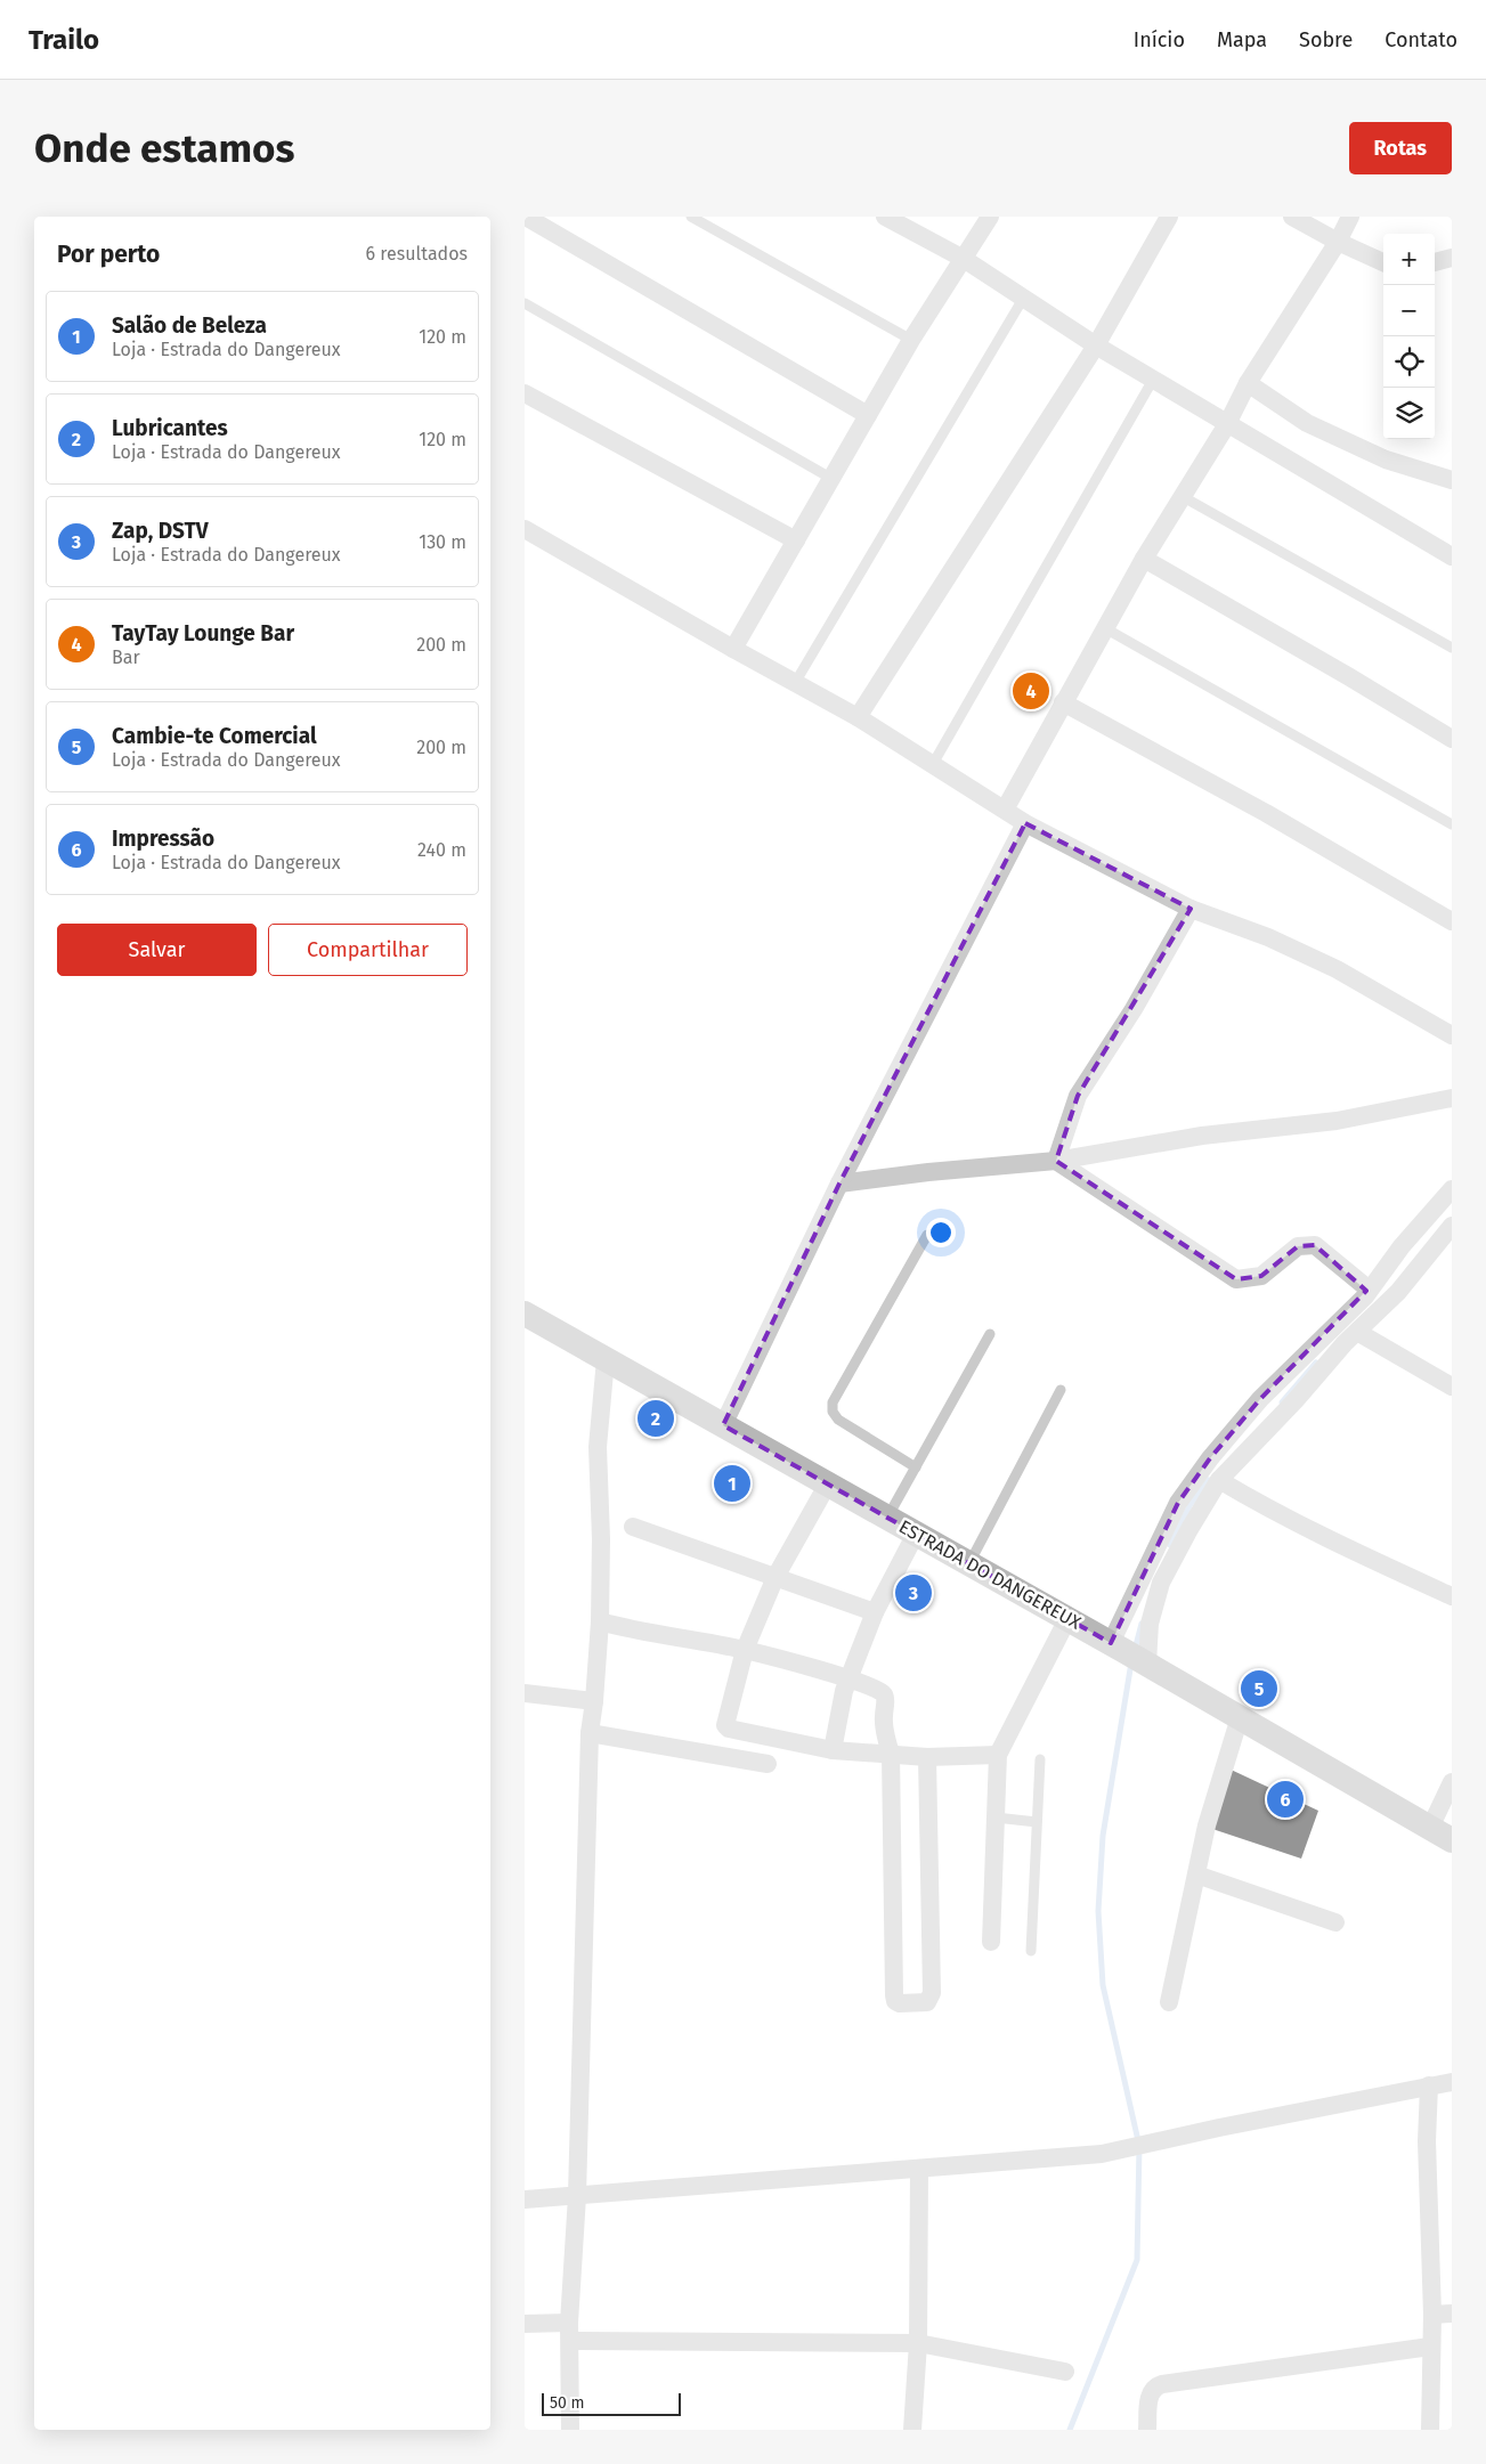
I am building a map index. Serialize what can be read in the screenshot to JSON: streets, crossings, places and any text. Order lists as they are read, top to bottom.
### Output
{
  "streets": {
    "main road": ["ESTRADA DO DANGEREUX"]
  },
  "scale_bar": "50 m",
  "page": {
    "header": "Trailo",
    "nav": [
      "Início",
      "Mapa",
      "Sobre",
      "Contato"
    ],
    "buttons": [
      "Rotas",
      ["Salvar", "Compartilhar"]
    ],
    "title": "Onde estamos",
    "heading": ["Por perto", "6 resultados"],
    "map_buttons": ["+", "−"],
    "list": [
      {
        "mark": "1",
        "name": "Salão de Beleza",
        "note": "Loja · Estrada do Dangereux",
        "value": "120 m"
      },
      {
        "mark": "2",
        "name": "Lubricantes",
        "note": "Loja · Estrada do Dangereux",
        "value": "120 m"
      },
      {
        "mark": "3",
        "name": "Zap, DSTV",
        "note": "Loja · Estrada do Dangereux",
        "value": "130 m"
      },
      {
        "mark": "4",
        "name": "TayTay Lounge Bar",
        "note": "Bar",
        "value": "200 m"
      },
      {
        "mark": "5",
        "name": "Cambie-te Comercial",
        "note": "Loja · Estrada do Dangereux",
        "value": "200 m"
      },
      {
        "mark": "6",
        "name": "Impressão",
        "note": "Loja · Estrada do Dangereux",
        "value": "240 m"
      }
    ],
    "pins": [
      "4",
      "2",
      "1",
      "3",
      "5",
      "6"
    ],
    "scale": "50 m"
  }
}
